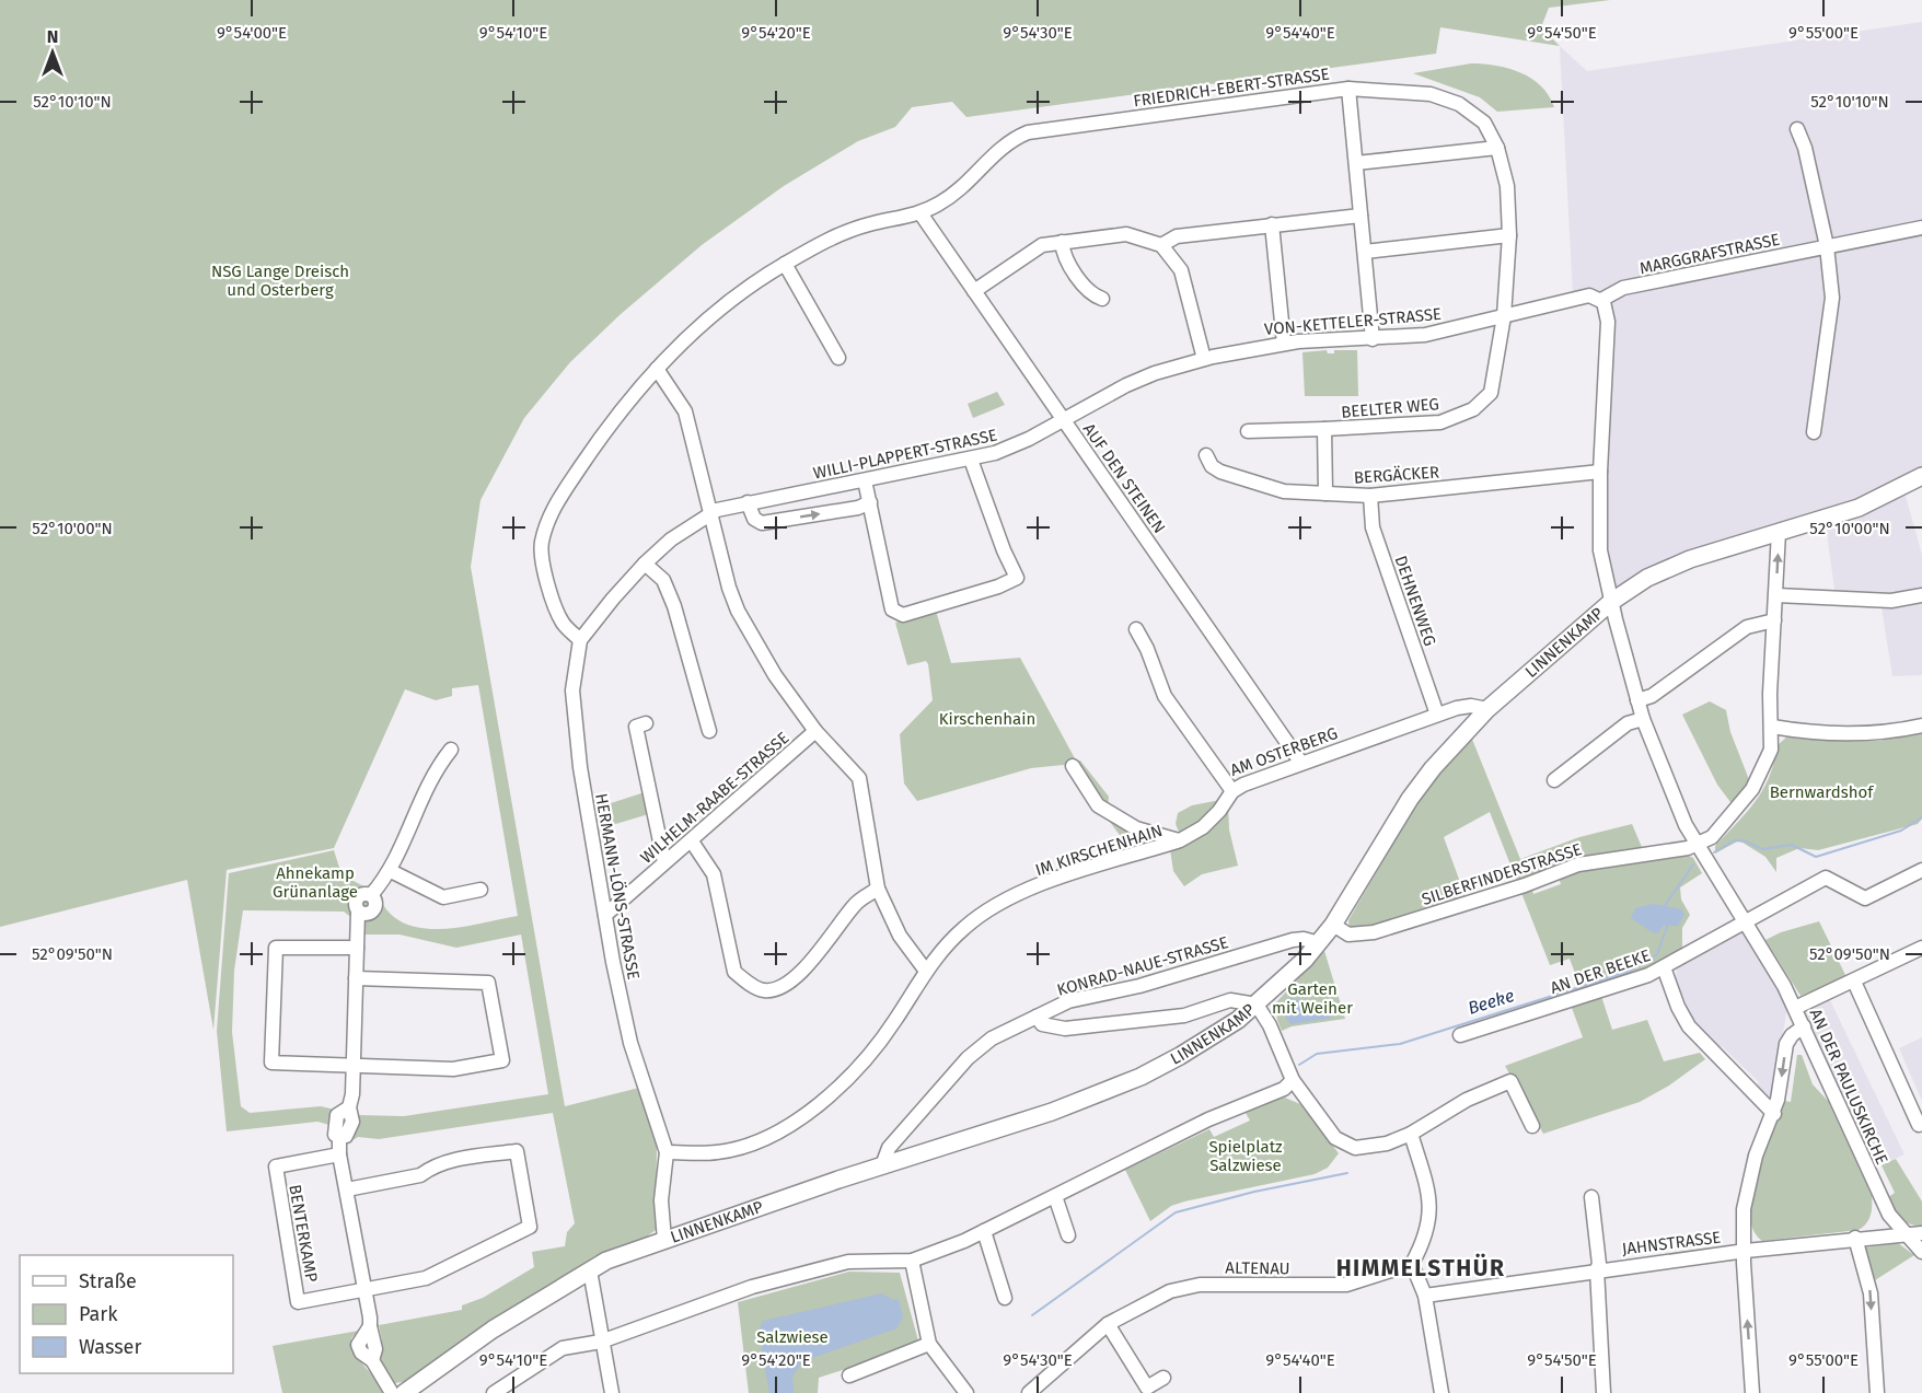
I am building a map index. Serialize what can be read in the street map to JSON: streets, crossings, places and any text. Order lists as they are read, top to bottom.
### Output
{
  "streets": {
    "main road": ["LINNENKAMP"],
    "street": [
      "FRIEDRICH-EBERT-STRASSE",
      "MARGGRAFSTRASSE",
      "VON-KETTELER-STRASSE",
      "BEELTER WEG",
      "WILLI-PLAPPERT-STRASSE",
      "BERGÄCKER",
      "AUF DEN STEINEN",
      "DEHNENWEG",
      "AM OSTERBERG",
      "WILHELM-RAABE-STRASSE",
      "IM KIRSCHENHAIN",
      "SILBERFINDERSTRASSE",
      "HERMANN-LÖNS-STRASSE",
      "KONRAD-NAUE-STRASSE",
      "AN DER BEEKE",
      "AN DER PAULUSKIRCHE",
      "BENTERKAMP",
      "JAHNSTRASSE",
      "ALTENAU"
    ]
  },
  "crossings": [
    ["FRIEDRICH-EBERT-STRASSE", "VON-KETTELER-STRASSE"],
    ["FRIEDRICH-EBERT-STRASSE", "BEELTER WEG"],
    ["FRIEDRICH-EBERT-STRASSE", "WILLI-PLAPPERT-STRASSE"],
    ["FRIEDRICH-EBERT-STRASSE", "AUF DEN STEINEN"],
    ["FRIEDRICH-EBERT-STRASSE", "HERMANN-LÖNS-STRASSE"],
    ["MARGGRAFSTRASSE", "VON-KETTELER-STRASSE"],
    ["VON-KETTELER-STRASSE", "BEELTER WEG"],
    ["VON-KETTELER-STRASSE", "WILLI-PLAPPERT-STRASSE"],
    ["VON-KETTELER-STRASSE", "AUF DEN STEINEN"],
    ["BEELTER WEG", "BERGÄCKER"],
    ["WILLI-PLAPPERT-STRASSE", "AUF DEN STEINEN"],
    ["WILLI-PLAPPERT-STRASSE", "HERMANN-LÖNS-STRASSE"],
    ["BERGÄCKER", "DEHNENWEG"],
    ["AUF DEN STEINEN", "AM OSTERBERG"],
    ["DEHNENWEG", "AM OSTERBERG"],
    ["LINNENKAMP", "AM OSTERBERG"],
    ["LINNENKAMP", "SILBERFINDERSTRASSE"],
    ["LINNENKAMP", "HERMANN-LÖNS-STRASSE"],
    ["LINNENKAMP", "KONRAD-NAUE-STRASSE"],
    ["AM OSTERBERG", "IM KIRSCHENHAIN"],
    ["WILHELM-RAABE-STRASSE", "HERMANN-LÖNS-STRASSE"],
    ["IM KIRSCHENHAIN", "HERMANN-LÖNS-STRASSE"],
    ["AN DER PAULUSKIRCHE", "JAHNSTRASSE"]
  ],
  "districts": ["HIMMELSTHÜR"],
  "water": ["Beeke"],
  "parks": [
    "NSG Lange Dreisch und Osterberg",
    "Kirschenhain",
    "Bernwardshof",
    "Ahnekamp Grünanlage",
    "Garten mit Weiher",
    "Spielplatz Salzwiese",
    "Salzwiese"
  ],
  "legend": ["Straße", "Park", "Wasser"],
  "north": "top",
  "coordinates": [
    "9°54'00\"E",
    "9°54'10\"E",
    "9°54'20\"E",
    "9°54'30\"E",
    "9°54'40\"E",
    "9°54'50\"E",
    "9°55'00\"E",
    "52°10'10\"N",
    "52°10'00\"N",
    "52°09'50\"N"
  ]
}
